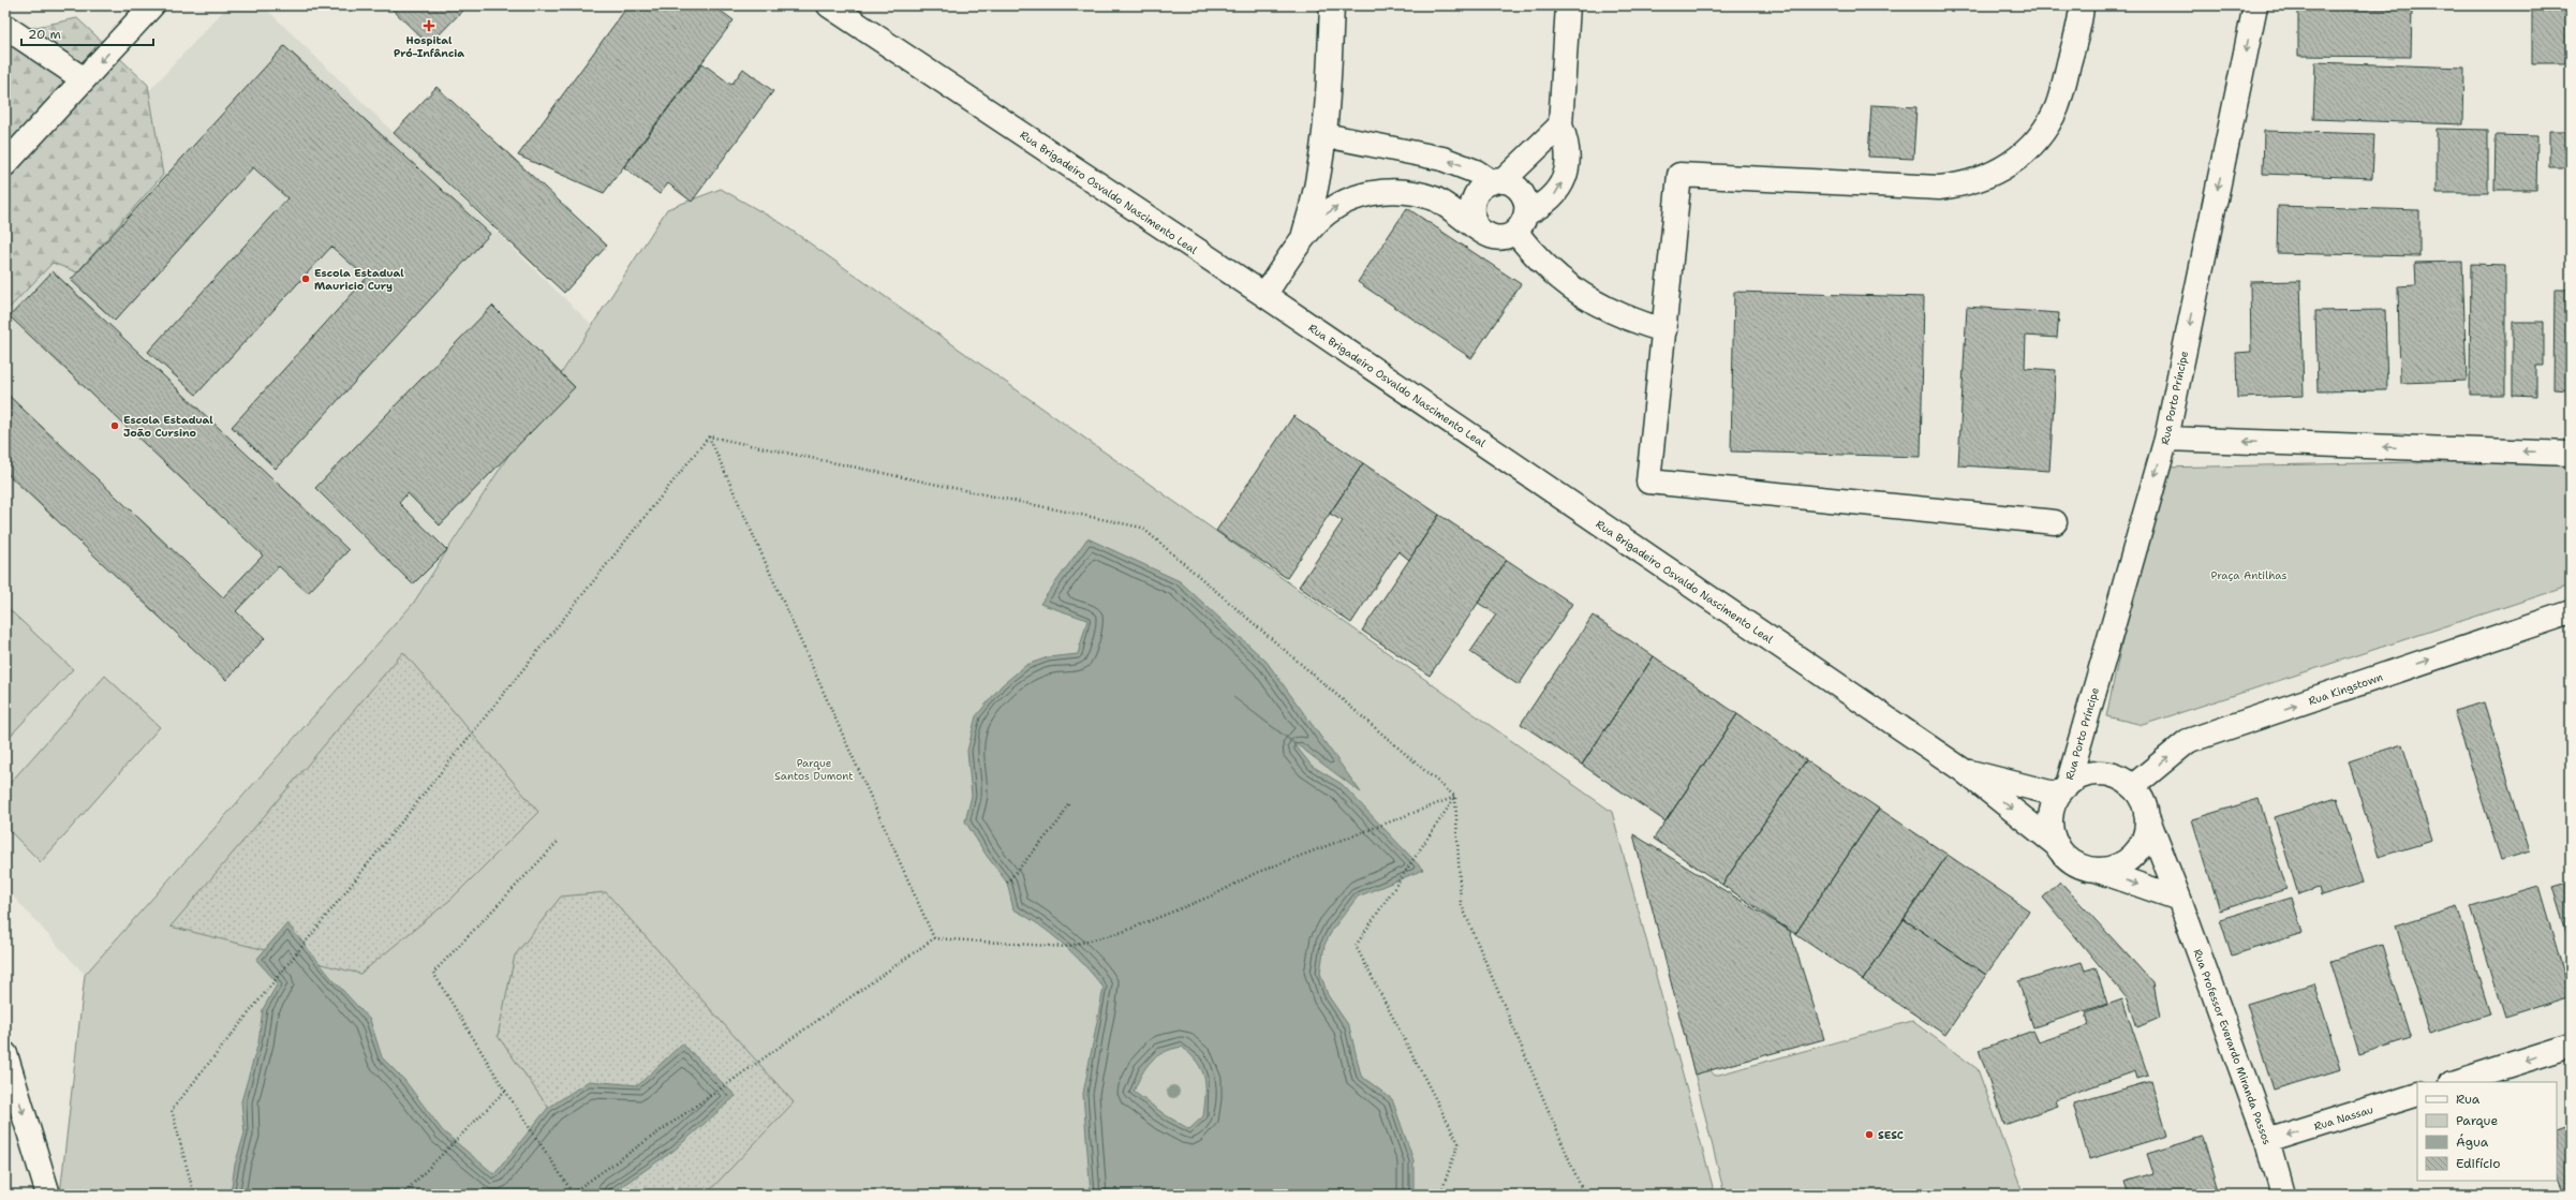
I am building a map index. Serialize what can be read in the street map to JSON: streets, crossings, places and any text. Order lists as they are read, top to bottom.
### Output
{
  "streets": {
    "street": [
      "Rua Brigadeiro Osvaldo Nascimento Leal",
      "Rua Porto Príncipe",
      "Rua Kingstown",
      "Rua Professor Everardo Miranda Passos",
      "Rua Nassau"
    ]
  },
  "crossings": [
    ["Rua Brigadeiro Osvaldo Nascimento Leal", "Rua Porto Príncipe"],
    ["Rua Brigadeiro Osvaldo Nascimento Leal", "Rua Kingstown"],
    ["Rua Brigadeiro Osvaldo Nascimento Leal", "Rua Professor Everardo Miranda Passos"],
    ["Rua Porto Príncipe", "Rua Kingstown"],
    ["Rua Porto Príncipe", "Rua Professor Everardo Miranda Passos"],
    ["Rua Kingstown", "Rua Professor Everardo Miranda Passos"],
    ["Rua Professor Everardo Miranda Passos", "Rua Nassau"]
  ],
  "one_way": ["Rua Porto Príncipe", "Rua Kingstown", "Rua Nassau"],
  "parks": ["Praça Antilhas", "Parque Santos Dumont"],
  "places": {
    "health": ["Hospital Pró-Infância"],
    "other": ["Escola Estadual Mauricio Cury", "Escola Estadual João Cursino", "SESC"]
  },
  "legend": [
    "Rua",
    "Parque",
    "Água",
    "Edifício"
  ],
  "scale_bar": "20 m"
}
